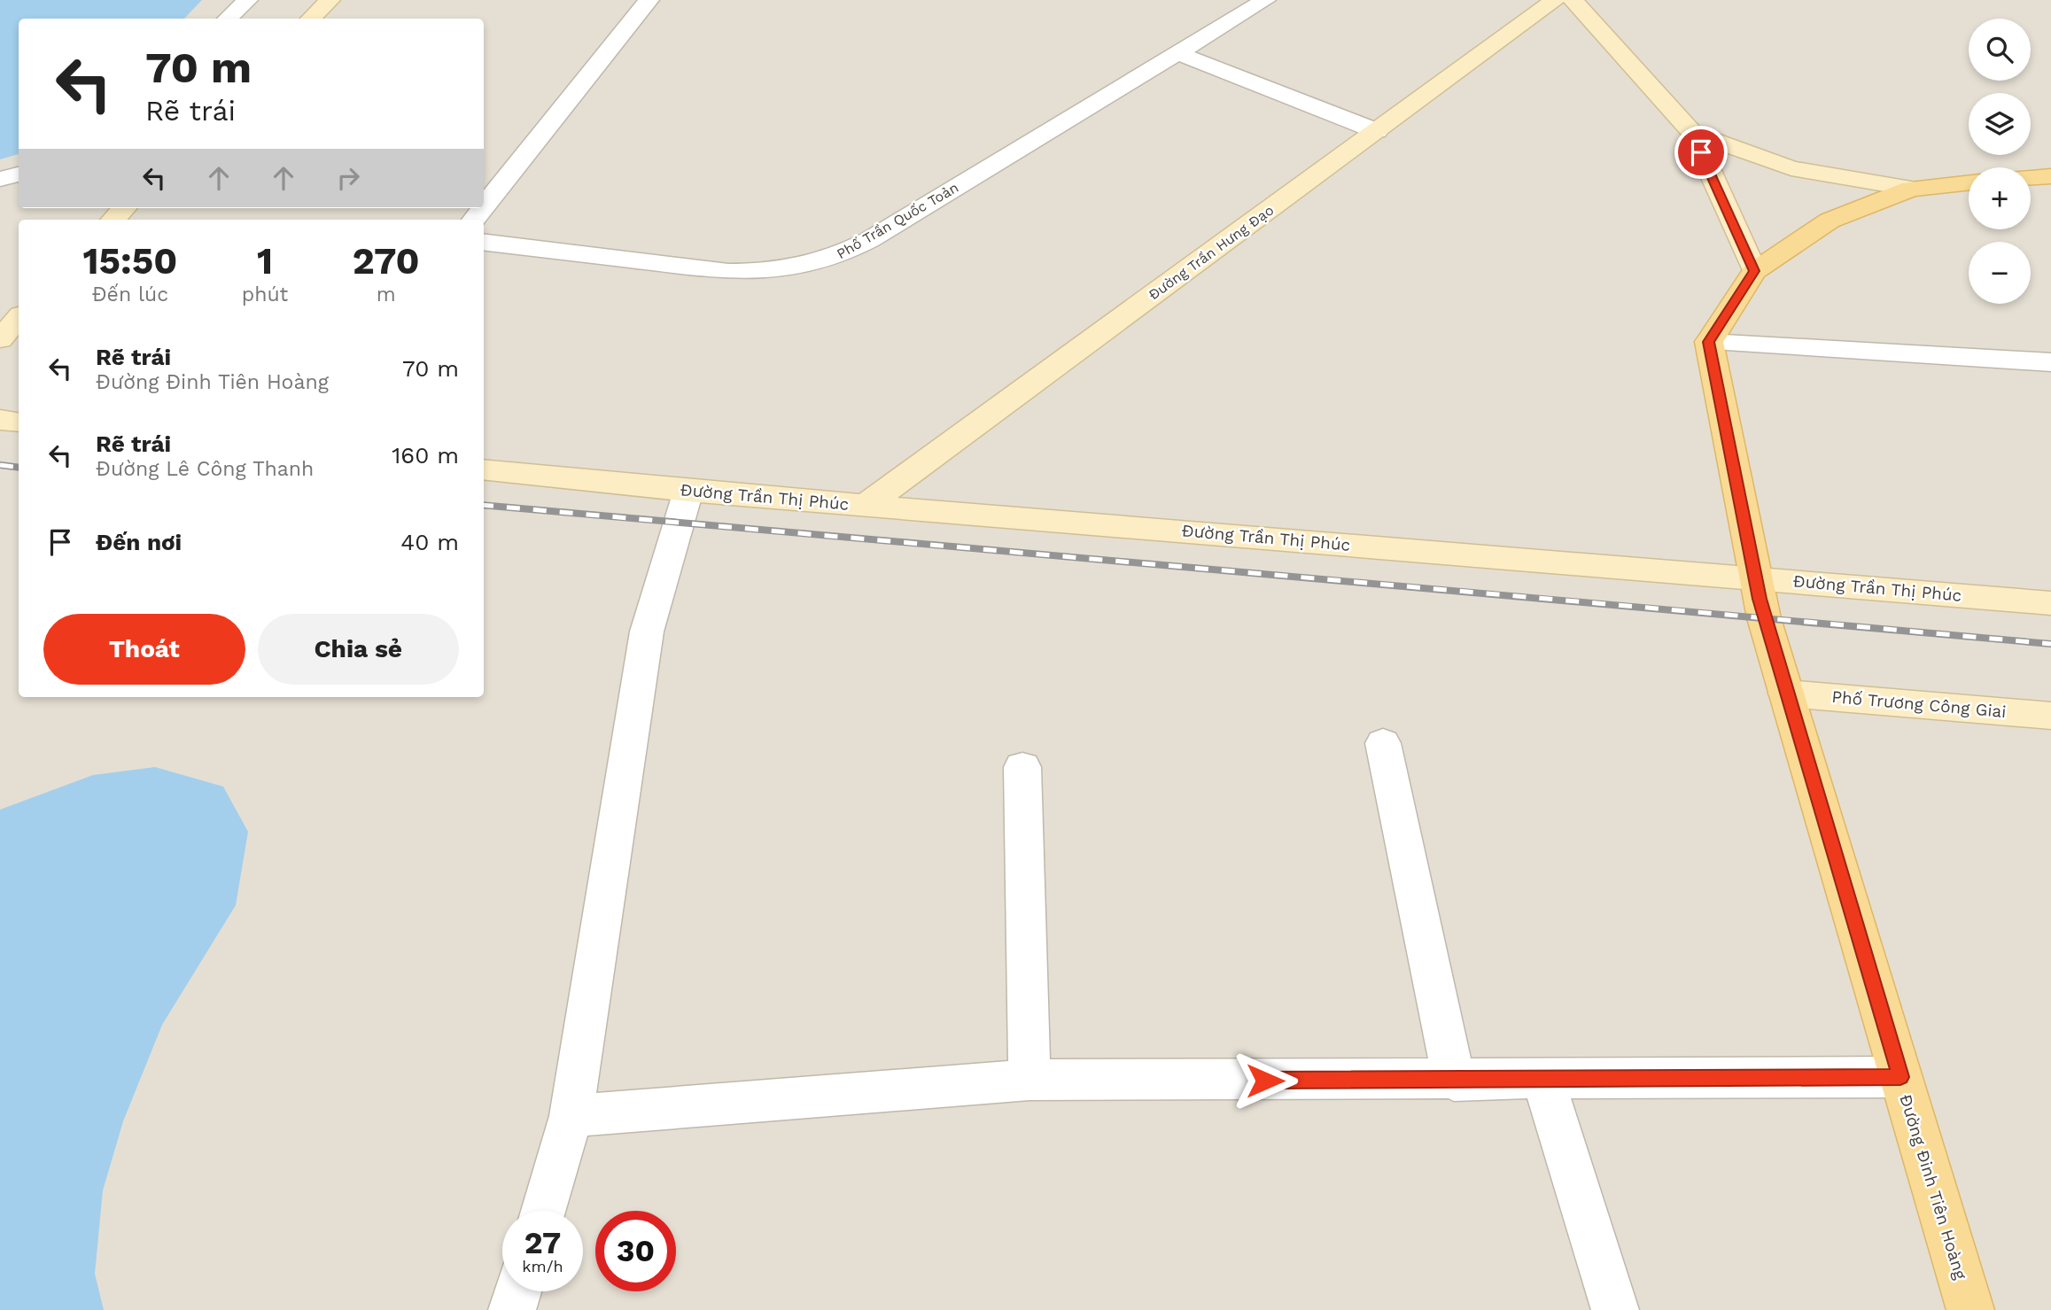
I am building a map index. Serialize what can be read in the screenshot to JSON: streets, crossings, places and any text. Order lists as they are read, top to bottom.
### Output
{
  "streets": {
    "main road": ["Đường Đinh Tiên Hoàng"],
    "street": [
      "Phố Trần Quốc Toản",
      "Đường Trần Hưng Đạo",
      "Đường Trần Thị Phúc",
      "Phố Trương Công Giai"
    ]
  },
  "crossings": [
    ["Đường Trần Hưng Đạo", "Đường Trần Thị Phúc"],
    ["Đường Trần Thị Phúc", "Đường Đinh Tiên Hoàng"],
    ["Phố Trương Công Giai", "Đường Đinh Tiên Hoàng"]
  ],
  "page": {
    "map_buttons": ["+", "−"],
    "turn": ["70 m", "Rẽ trái"],
    "eta": [
      "15:50",
      "Đến lúc",
      "1",
      "phút",
      "270",
      "m"
    ],
    "list": [
      {
        "name": "Rẽ trái",
        "note": "Đường Đinh Tiên Hoàng",
        "value": "70 m"
      },
      {
        "name": "Rẽ trái",
        "note": "Đường Lê Công Thanh",
        "value": "160 m"
      },
      {
        "name": "Đến nơi",
        "value": "40 m"
      }
    ],
    "buttons": ["Thoát", "Chia sẻ"],
    "speed": "27 km/h",
    "limit": "30"
  }
}
